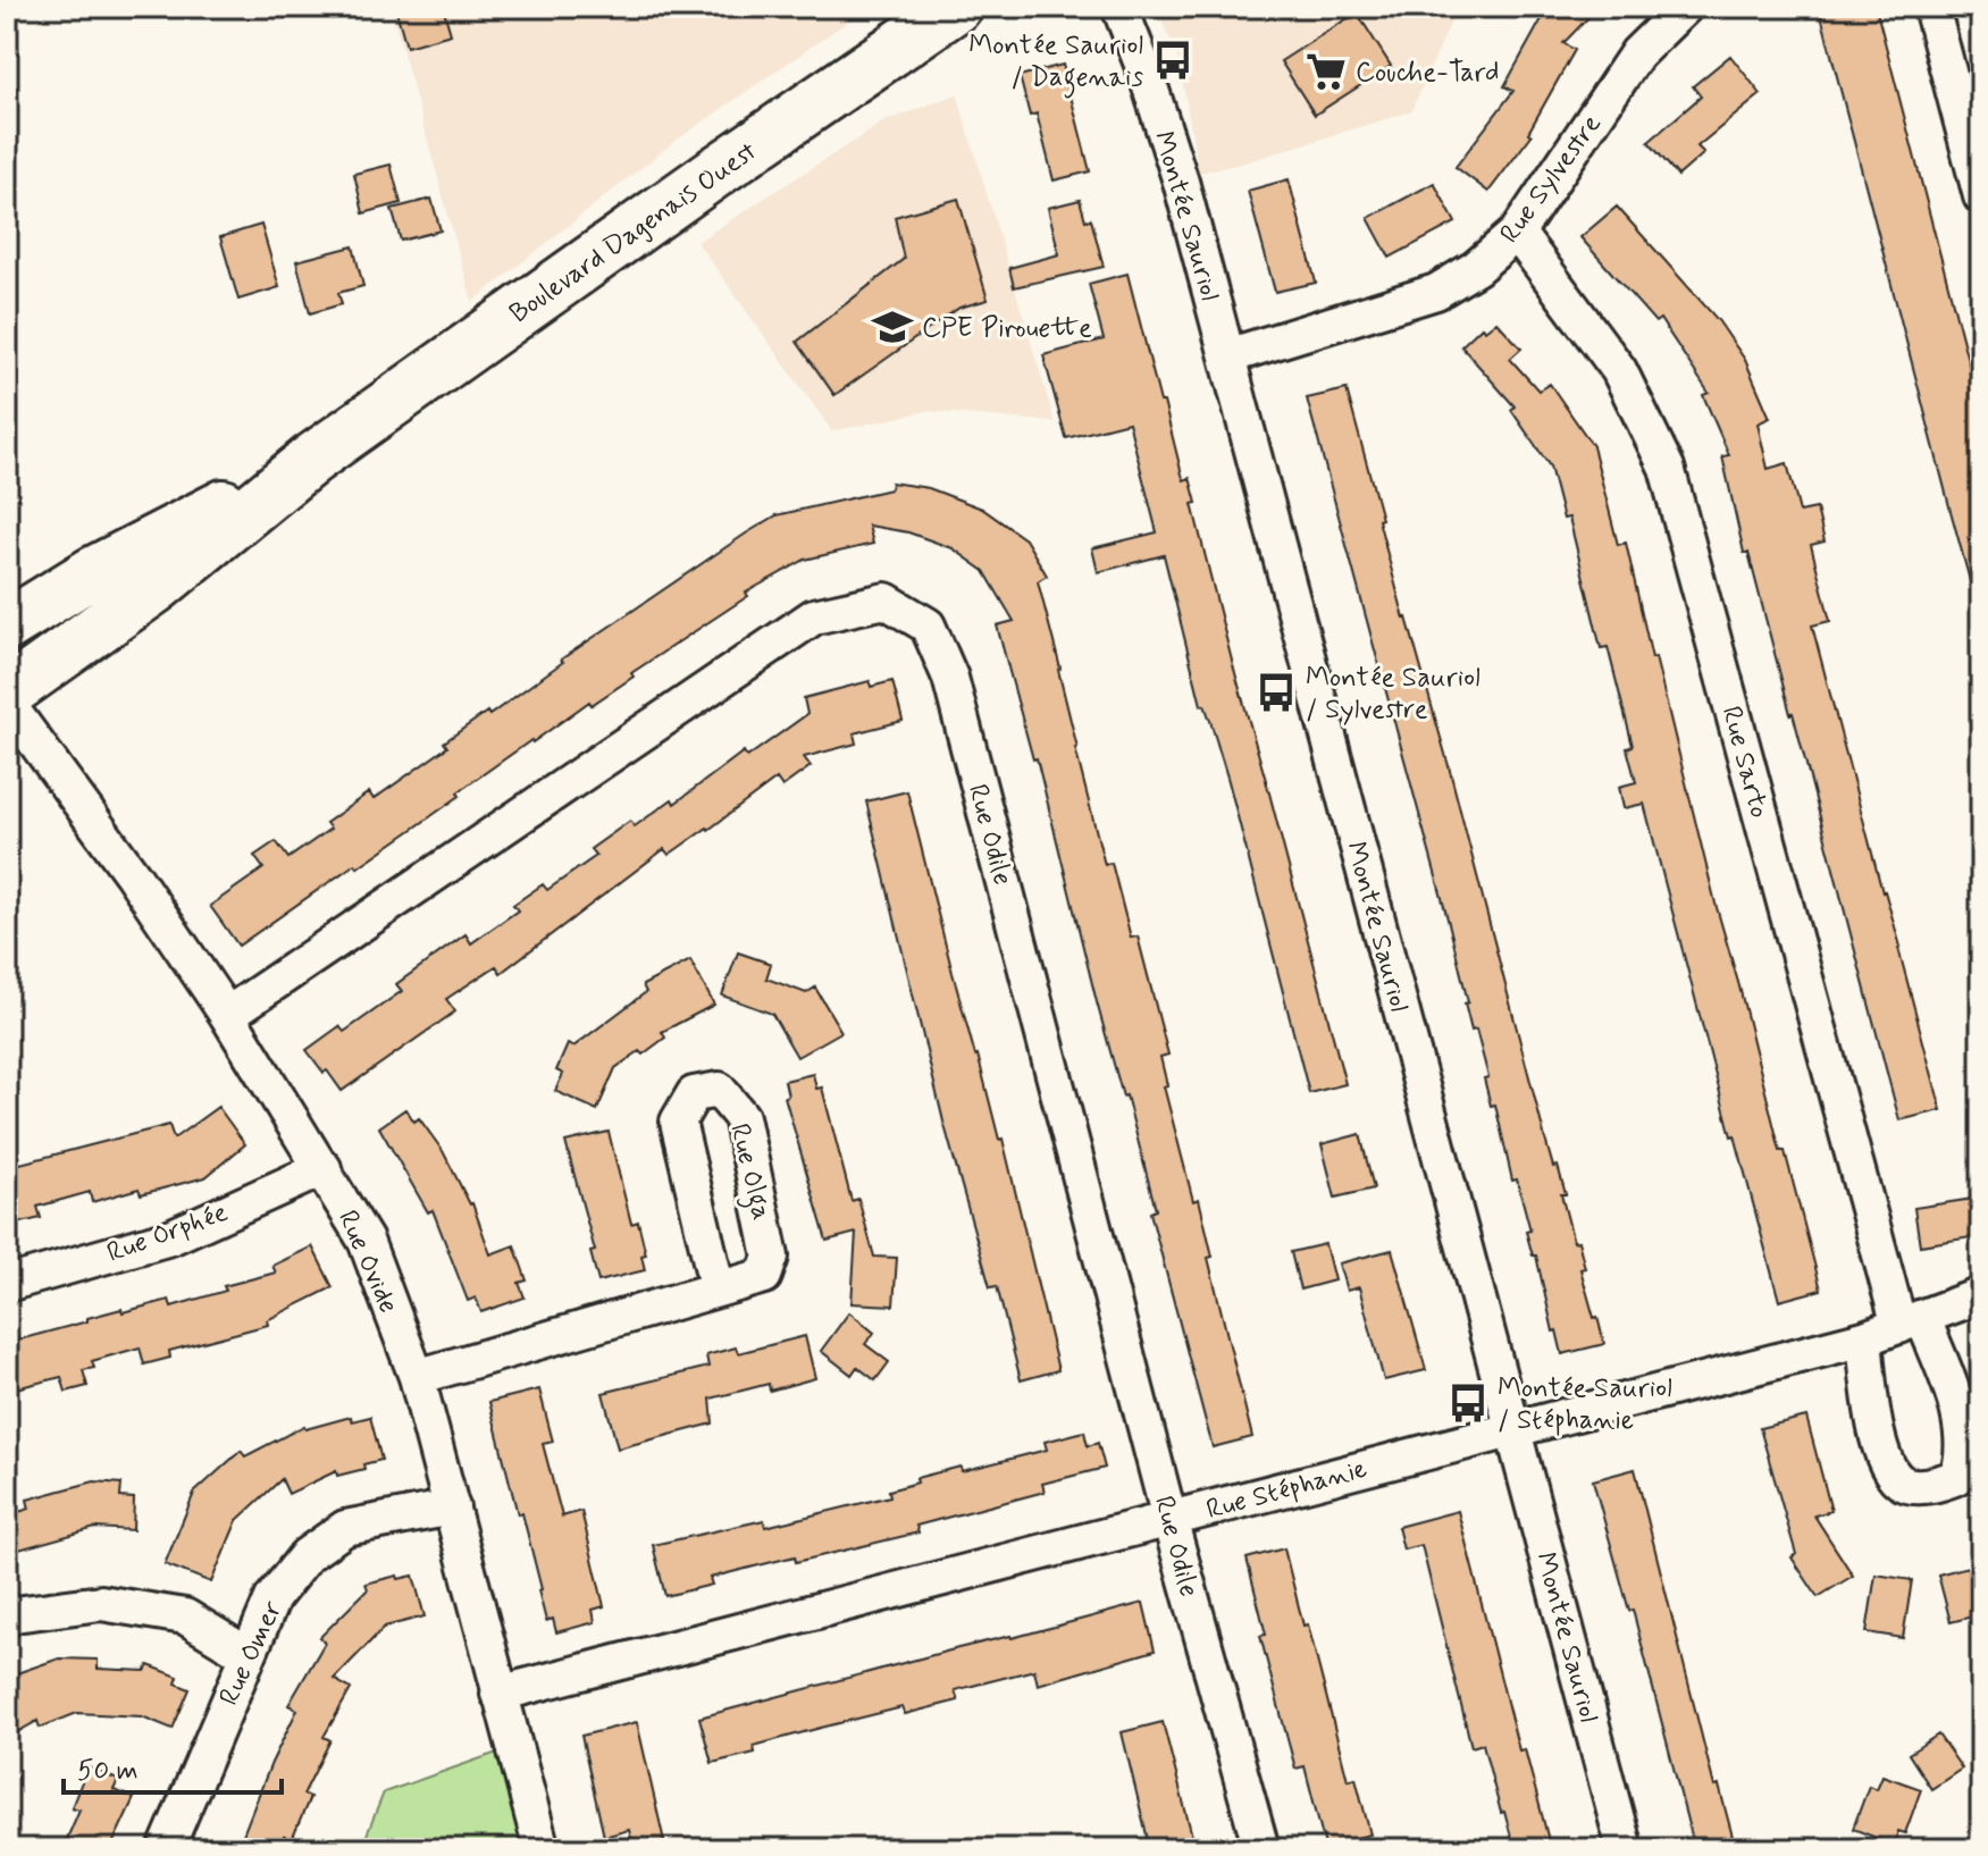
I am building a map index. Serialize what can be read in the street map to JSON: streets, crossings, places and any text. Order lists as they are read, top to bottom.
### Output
{
  "streets": {
    "main road": ["Boulevard Dagenais Ouest"],
    "street": [
      "Rue Sylvestre",
      "Montée Sauriol",
      "Rue Sarto",
      "Rue Odile",
      "Rue Olga",
      "Rue Orphée",
      "Rue Ovide",
      "Rue Stéphanie",
      "Rue Omer"
    ]
  },
  "crossings": [
    ["Rue Sylvestre", "Montée Sauriol"],
    ["Rue Sylvestre", "Rue Sarto"],
    ["Montée Sauriol", "Rue Stéphanie"],
    ["Rue Sarto", "Rue Stéphanie"],
    ["Rue Odile", "Rue Ovide"],
    ["Rue Odile", "Rue Stéphanie"],
    ["Rue Olga", "Rue Ovide"],
    ["Rue Orphée", "Rue Ovide"],
    ["Rue Ovide", "Rue Stéphanie"],
    ["Rue Ovide", "Rue Omer"]
  ],
  "places": {
    "bus stop": ["Montée Sauriol / Dagenais", "Montée Sauriol / Sylvestre", "Montée Sauriol / Stéphanie"],
    "supermarket": ["Couche-Tard"],
    "school or university": ["CPE Pirouette"]
  },
  "scale_bar": "50 m"
}
